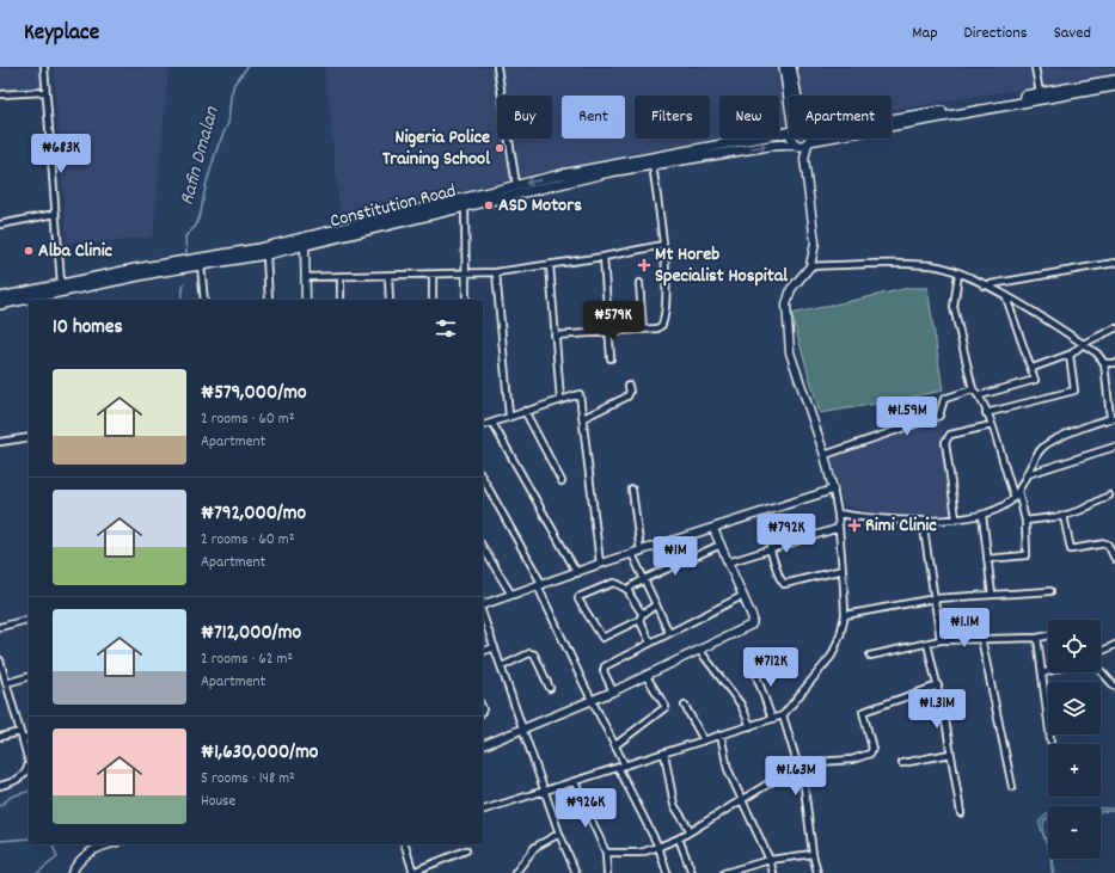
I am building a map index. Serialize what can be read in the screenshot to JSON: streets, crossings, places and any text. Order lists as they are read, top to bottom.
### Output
{
  "streets": {
    "main road": ["Constitution Road"]
  },
  "water": ["Rafin Dmalan"],
  "places": {
    "other": ["Nigeria Police Training School", "ASD Motors", "Alba Clinic"],
    "health": ["Mt Horeb Specialist Hospital", "Rimi Clinic"]
  },
  "page": {
    "header": "Keyplace",
    "nav": ["Map", "Directions", "Saved"],
    "chip": [
      "Buy",
      "Rent",
      "Filters",
      "New",
      "Apartment"
    ],
    "price": [
      "₦683K",
      "₦579K",
      "₦1.59M",
      "₦792K",
      "₦1M",
      "₦1.1M",
      "₦712K",
      "₦1.31M",
      "₦1.63M",
      "₦926K"
    ],
    "heading": "10 homes",
    "list": [
      {
        "name": "₦579,000/mo",
        "note": "2 rooms · 60 m² · Apartment"
      },
      {
        "name": "₦792,000/mo",
        "note": "2 rooms · 60 m² · Apartment"
      },
      {
        "name": "₦712,000/mo",
        "note": "2 rooms · 62 m² · Apartment"
      },
      {
        "name": "₦1,630,000/mo",
        "note": "5 rooms · 148 m² · House"
      }
    ],
    "map_buttons": ["+", "−"]
  }
}
